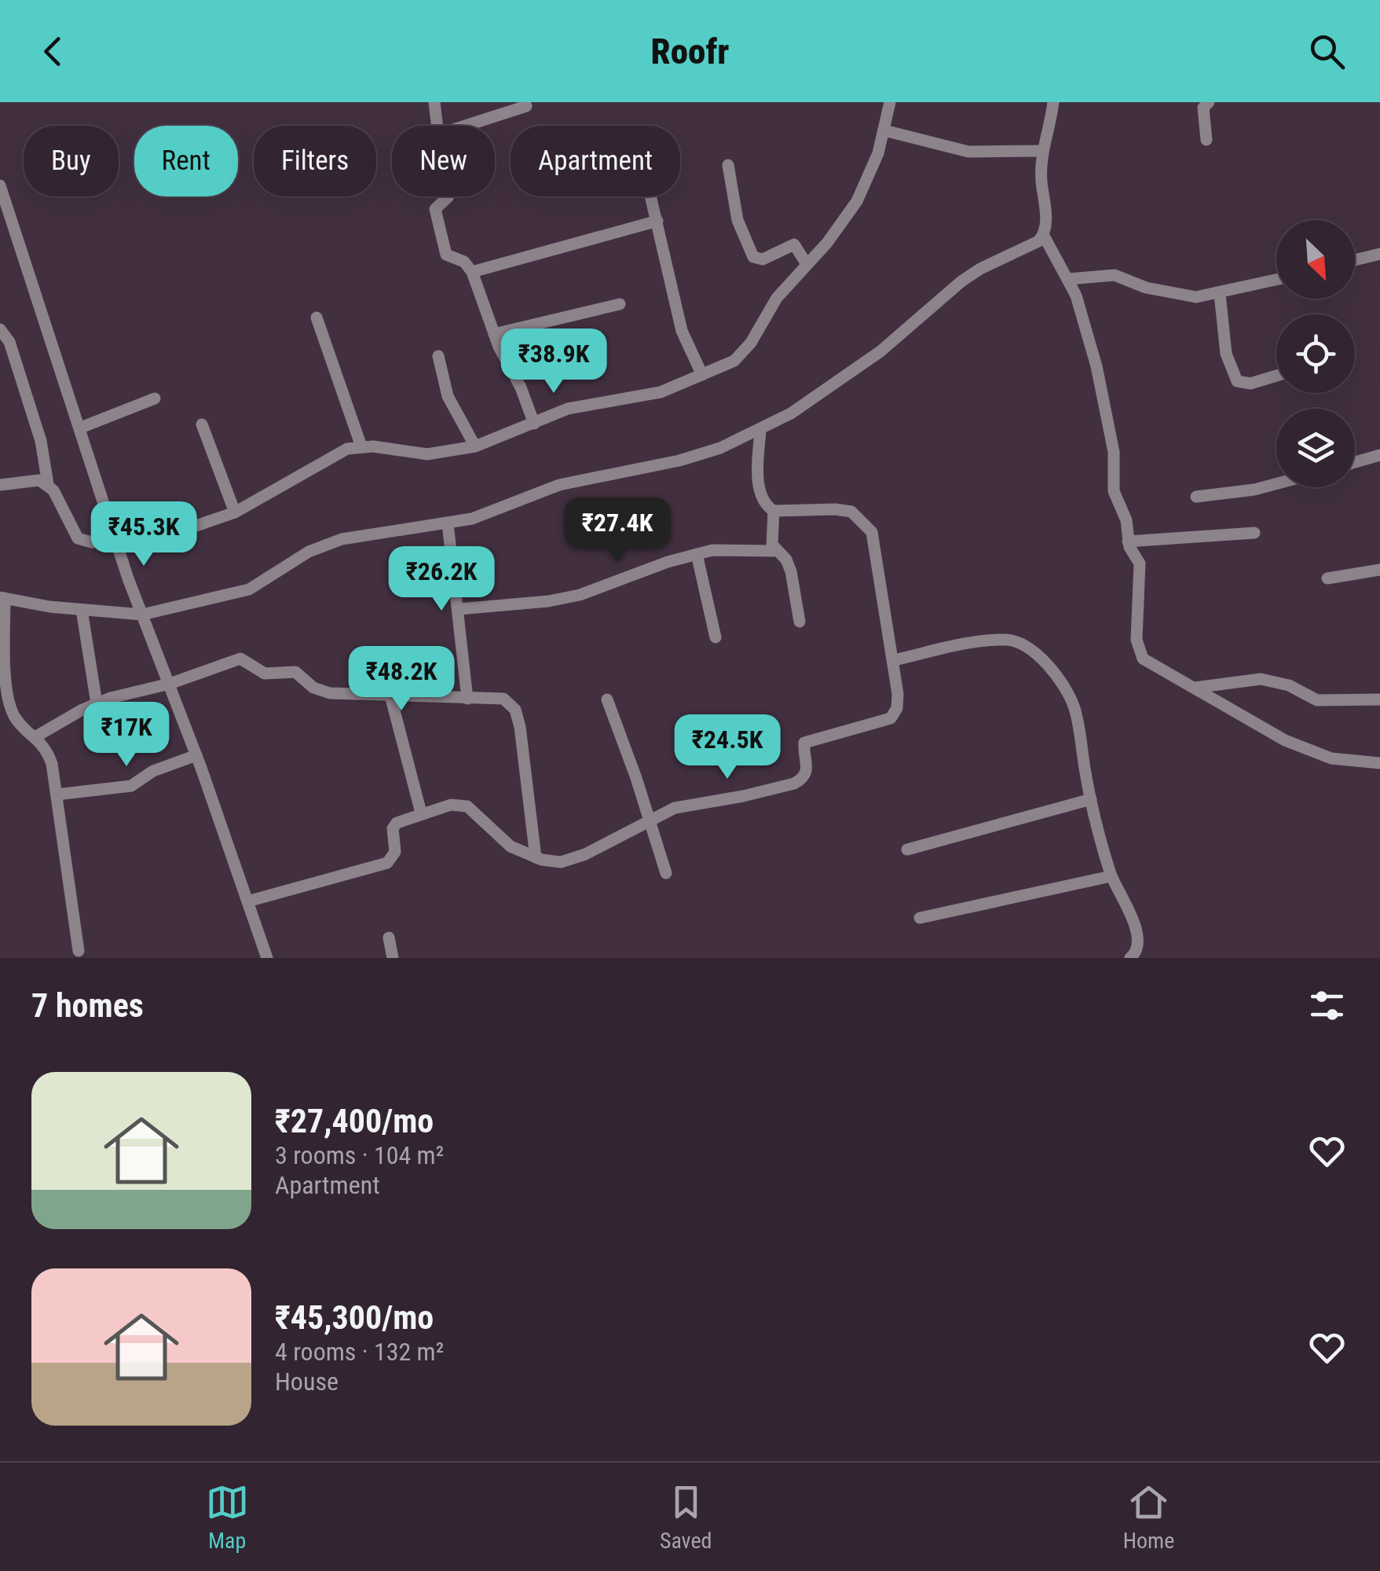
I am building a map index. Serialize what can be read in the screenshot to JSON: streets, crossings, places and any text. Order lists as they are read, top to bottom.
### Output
{
  "north": "bottom right",
  "page": {
    "header": "Roofr",
    "chip": [
      "Buy",
      "Rent",
      "Filters",
      "New",
      "Apartment"
    ],
    "price": [
      "₹38.9K",
      "₹27.4K",
      "₹45.3K",
      "₹26.2K",
      "₹48.2K",
      "₹17K",
      "₹24.5K"
    ],
    "heading": "7 homes",
    "list": [
      {
        "name": "₹27,400/mo",
        "note": "3 rooms · 104 m² · Apartment"
      },
      {
        "name": "₹45,300/mo",
        "note": "4 rooms · 132 m² · House"
      }
    ],
    "tabs": ["Map", "Saved", "Home"]
  }
}
